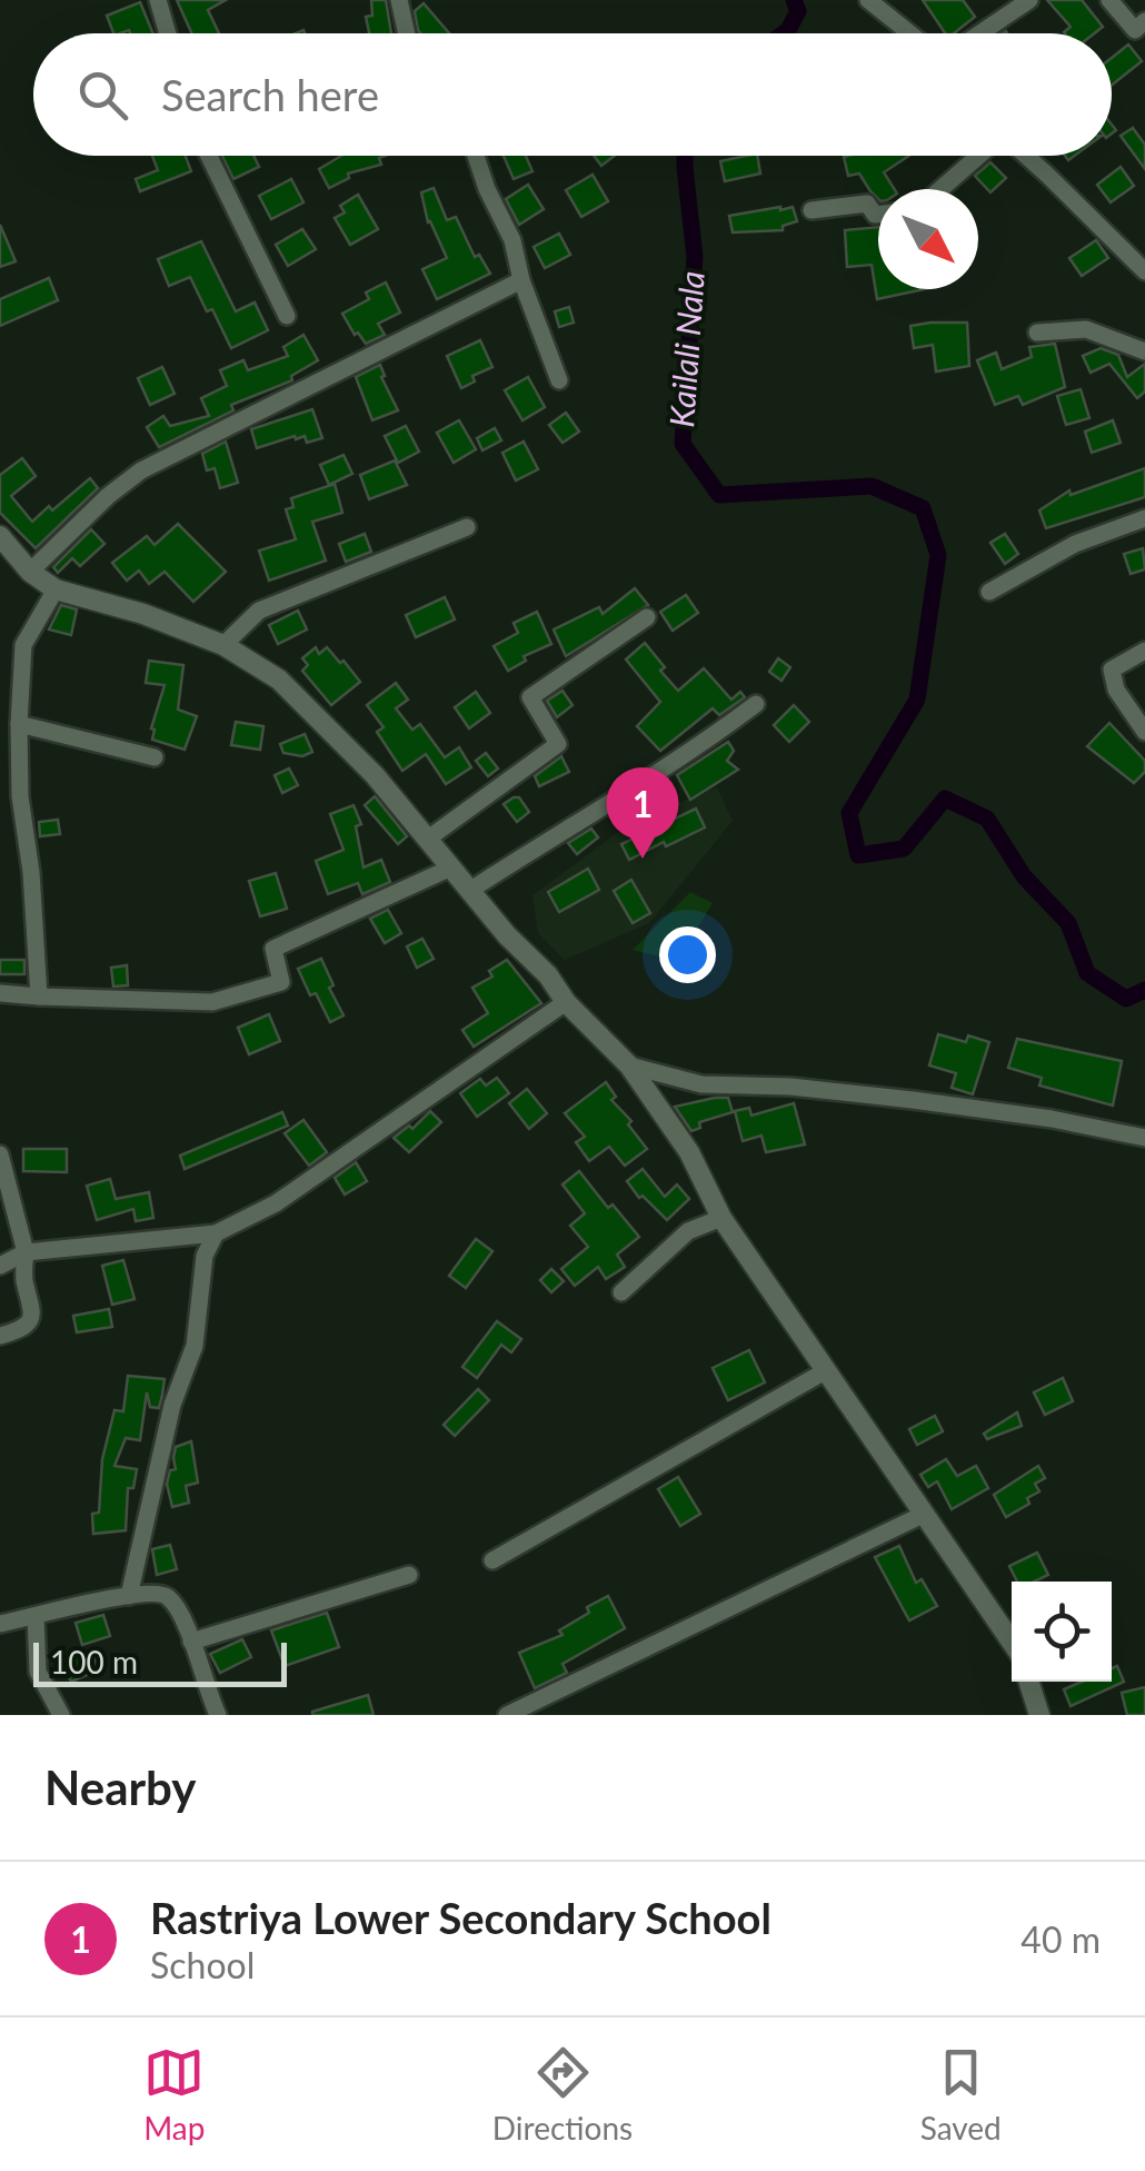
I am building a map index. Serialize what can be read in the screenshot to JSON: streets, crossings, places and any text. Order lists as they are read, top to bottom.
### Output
{
  "water": ["Kailali Nala"],
  "scale_bar": "100 m",
  "north": "bottom right",
  "page": {
    "search": "Search here",
    "pins": "1",
    "scale": "100 m",
    "heading": "Nearby",
    "list": [
      {
        "mark": "1",
        "name": "Rastriya Lower Secondary School",
        "note": "School",
        "value": "40 m"
      }
    ],
    "nav": ["Map", "Directions", "Saved"]
  }
}
